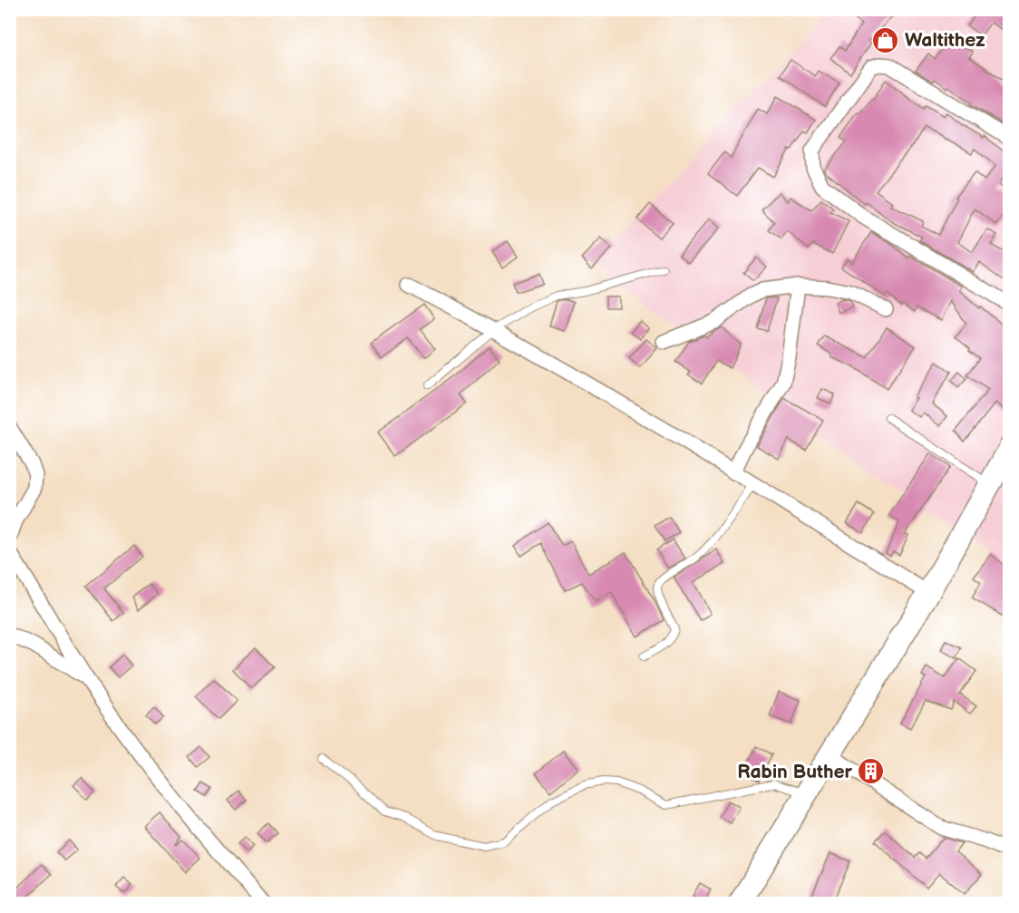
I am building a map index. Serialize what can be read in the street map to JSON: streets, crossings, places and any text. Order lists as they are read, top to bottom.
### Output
{
  "places": {
    "shop": ["Waltithez"],
    "building": ["Rabin Buther"]
  }
}
